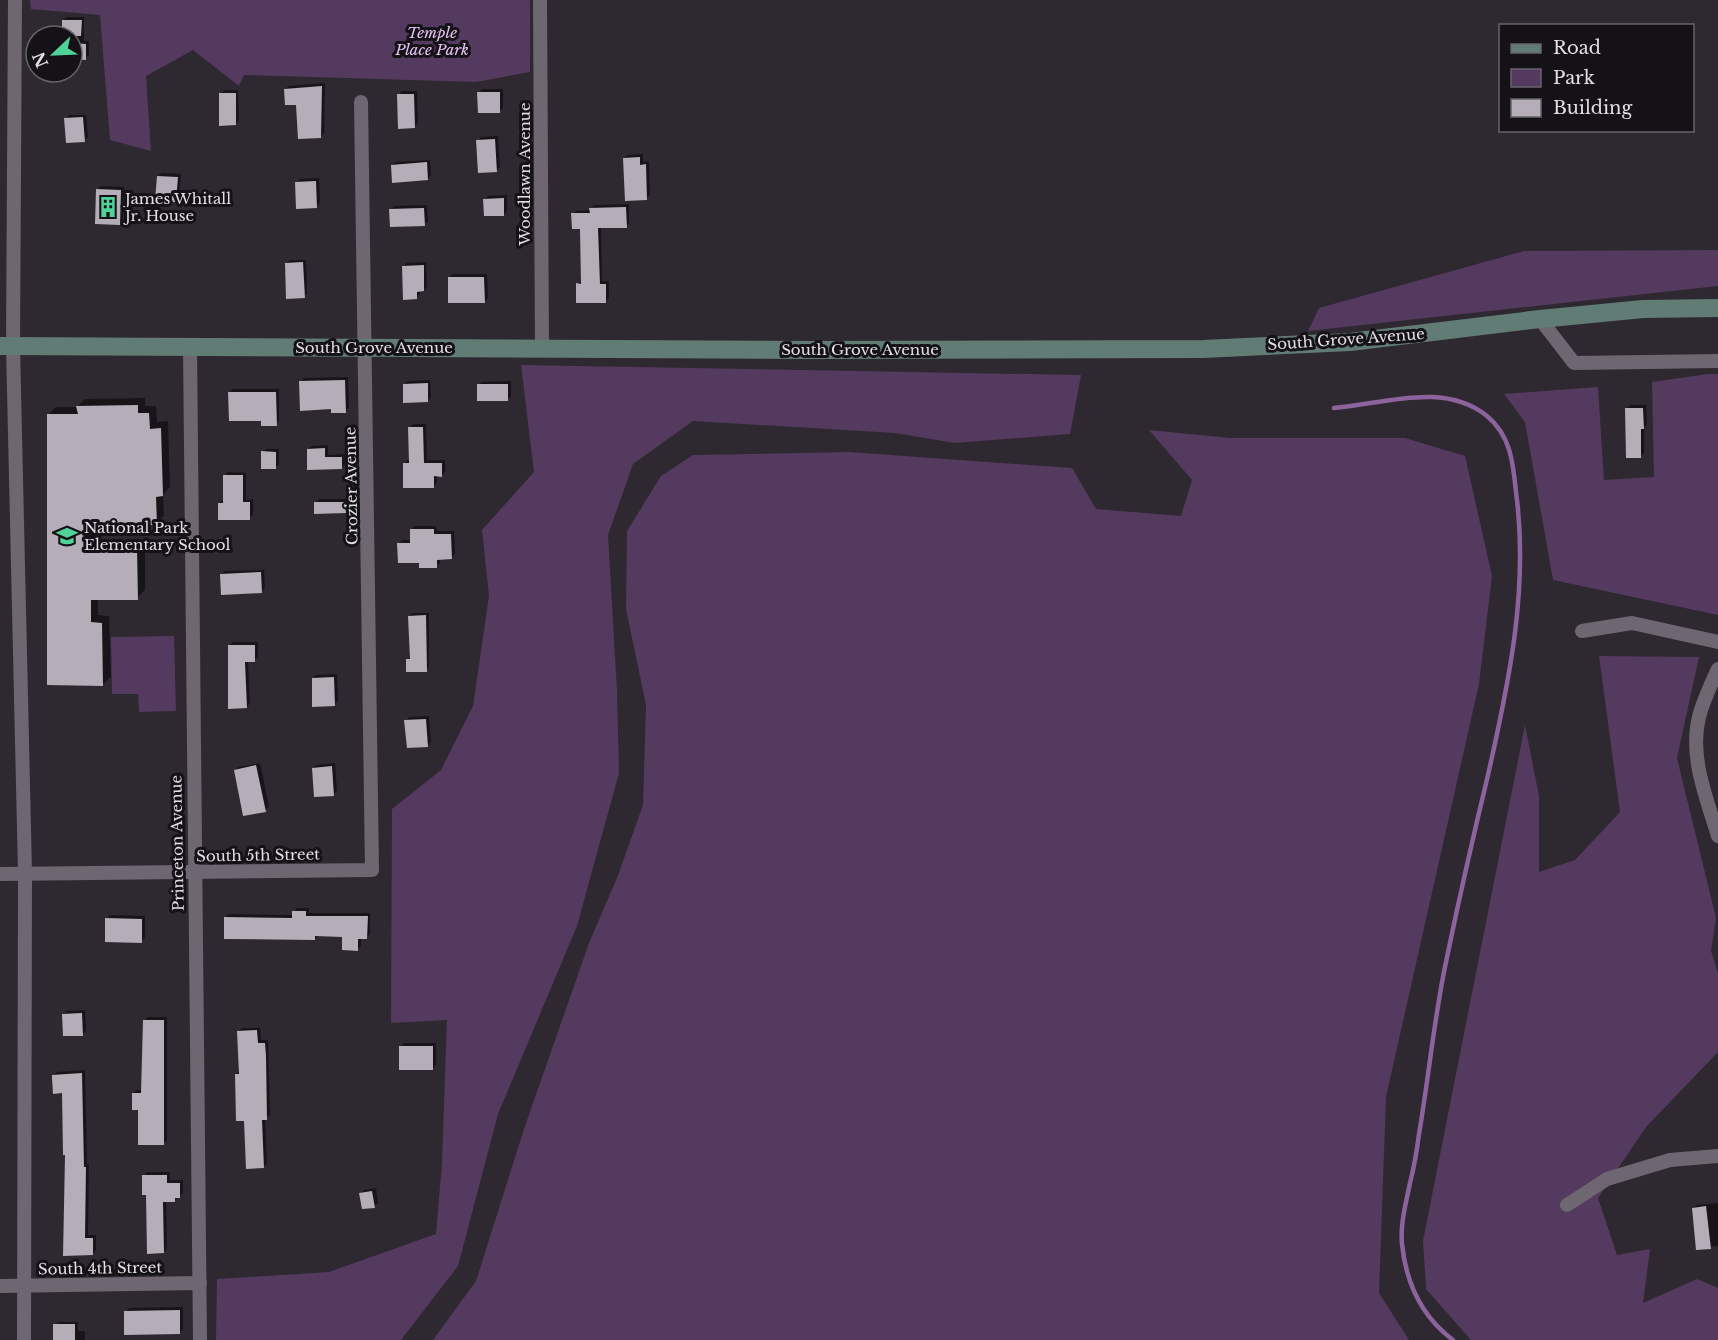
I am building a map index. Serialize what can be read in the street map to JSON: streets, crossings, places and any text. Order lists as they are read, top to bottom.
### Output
{
  "streets": {
    "main road": ["South Grove Avenue"],
    "street": [
      "Woodlawn Avenue",
      "Crozier Avenue",
      "Princeton Avenue",
      "South 5th Street",
      "South 4th Street"
    ]
  },
  "crossings": [
    ["Woodlawn Avenue", "South Grove Avenue"],
    ["South Grove Avenue", "Crozier Avenue"],
    ["South Grove Avenue", "Princeton Avenue"],
    ["Crozier Avenue", "South 5th Street"],
    ["Princeton Avenue", "South 5th Street"],
    ["Princeton Avenue", "South 4th Street"]
  ],
  "parks": ["Temple Place Park"],
  "places": {
    "building": ["James Whitall Jr. House"],
    "school or university": ["National Park Elementary School"]
  },
  "legend": ["Road", "Park", "Building"],
  "north": "bottom left"
}
